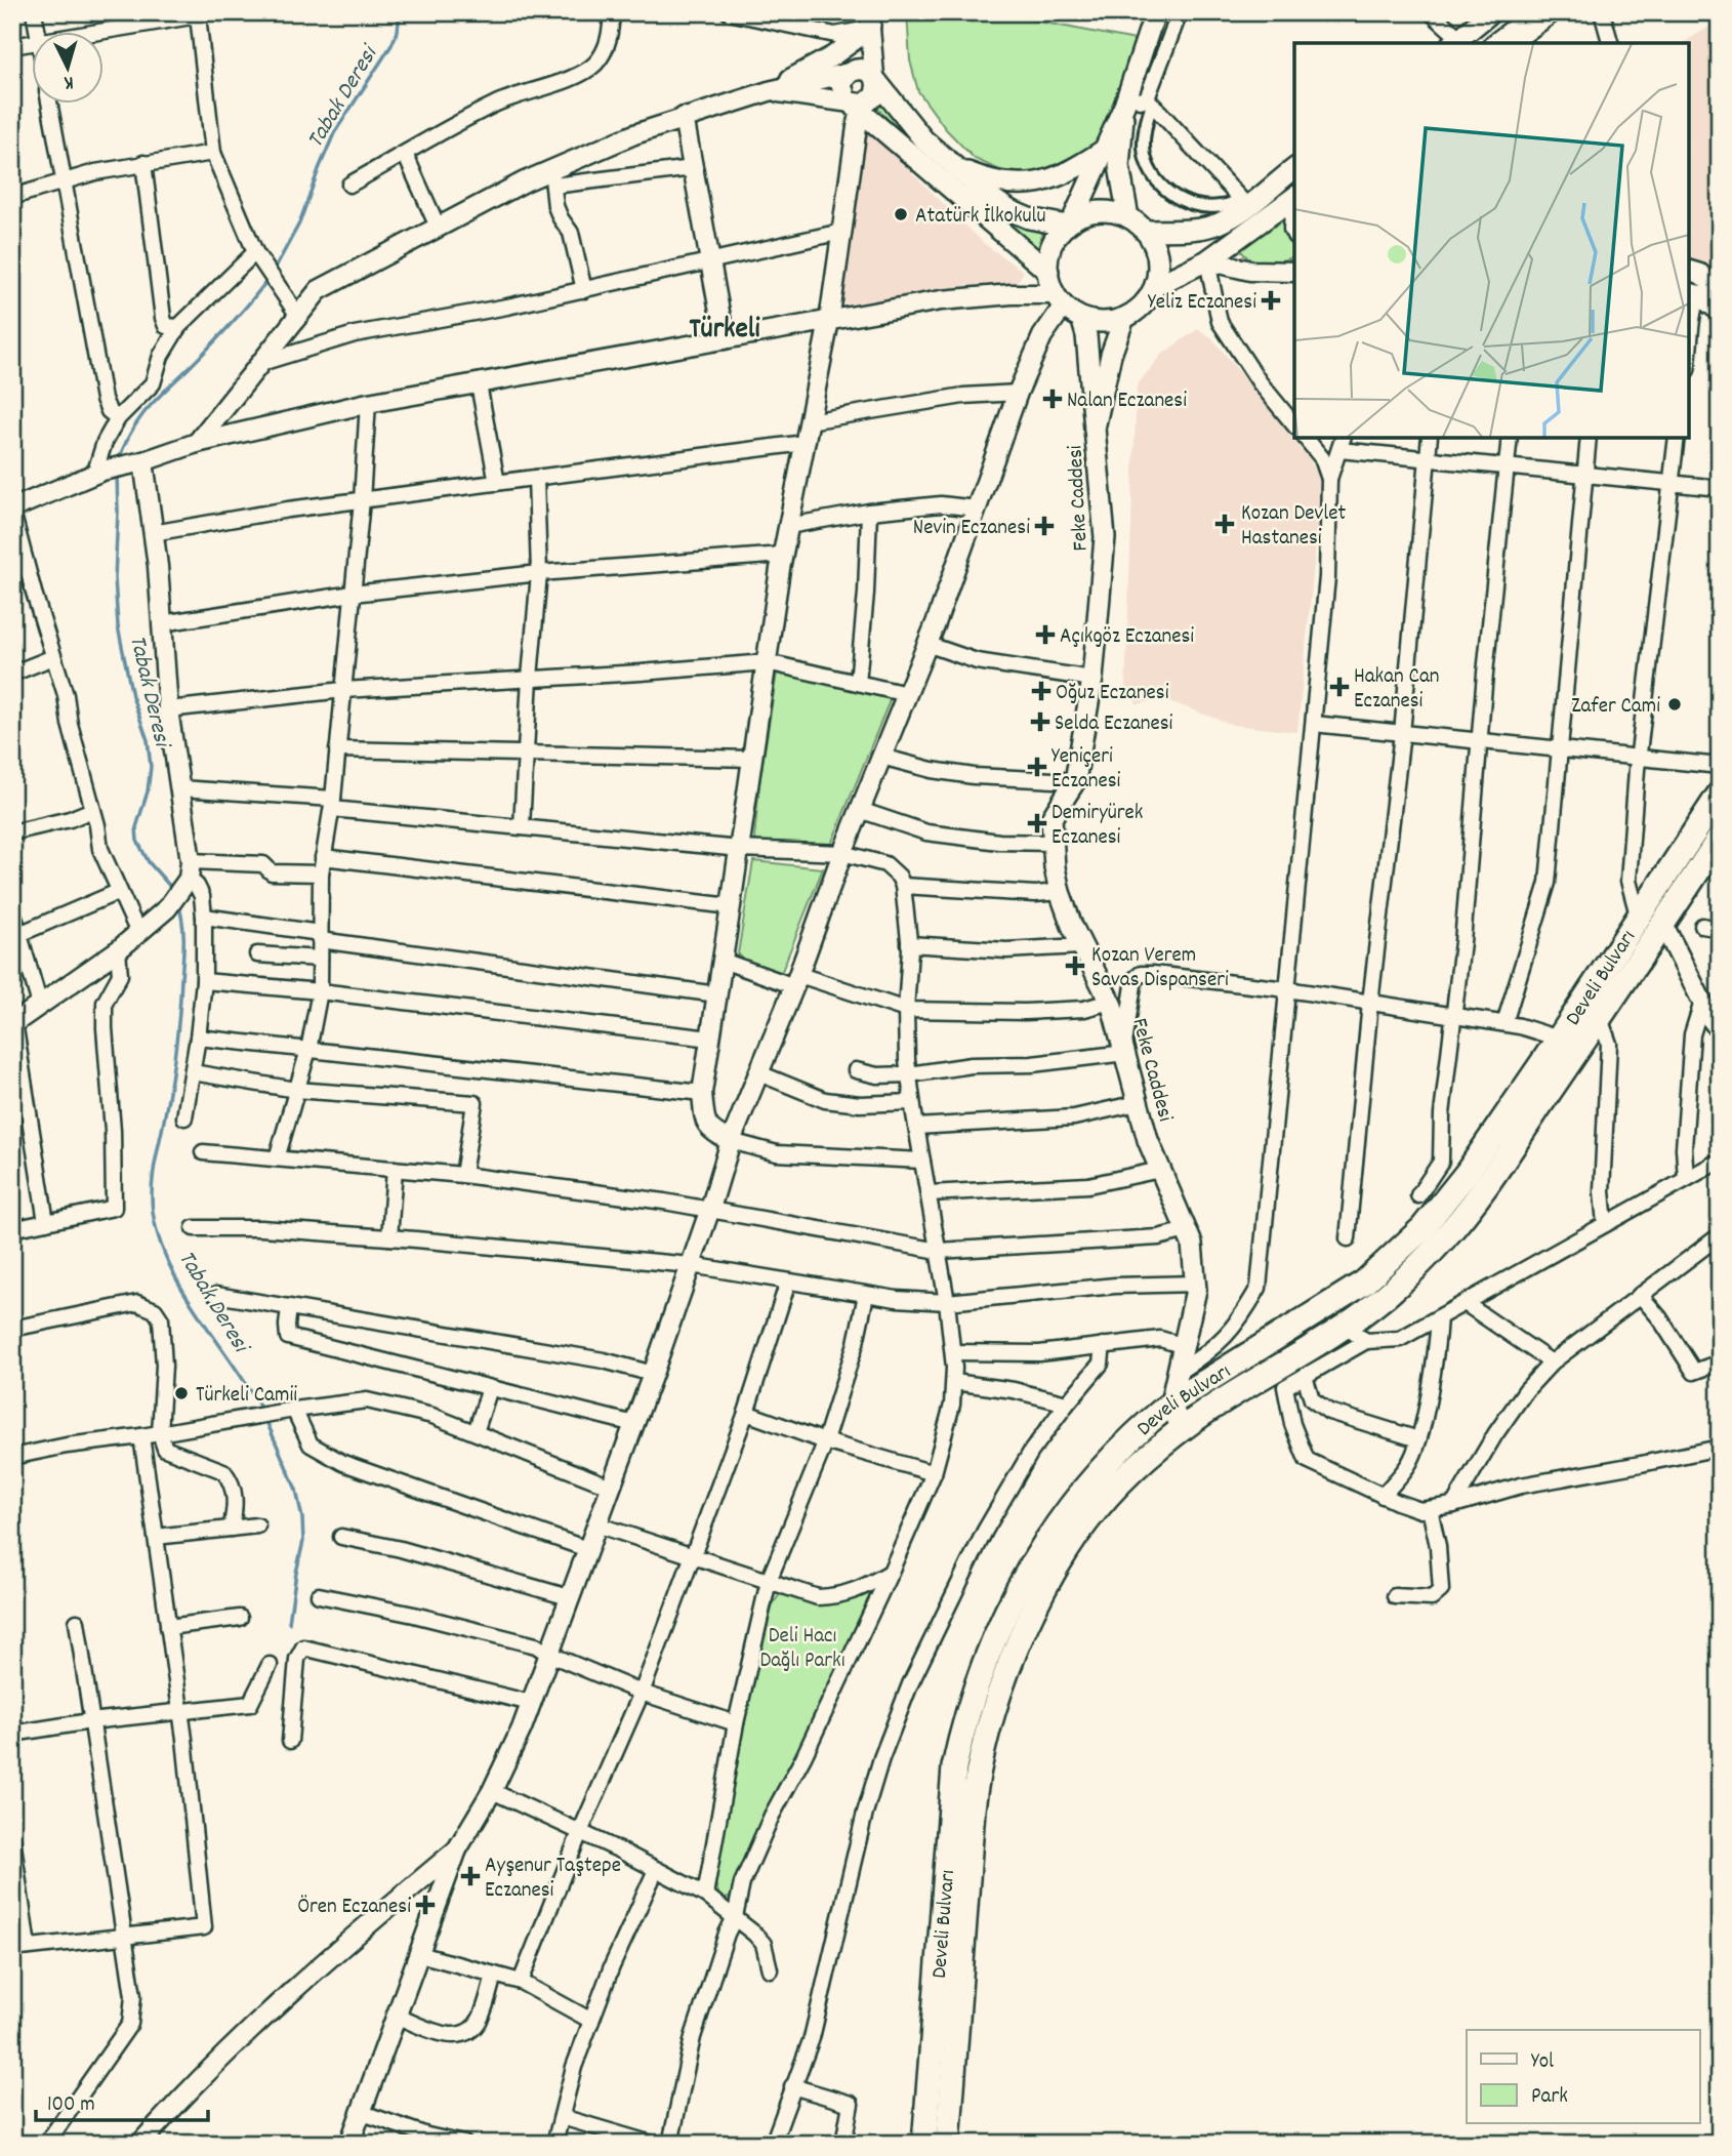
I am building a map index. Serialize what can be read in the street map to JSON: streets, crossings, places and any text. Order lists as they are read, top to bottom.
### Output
{
  "streets": {
    "highway": ["Develi Bulvarı"],
    "main road": ["Feke Caddesi"]
  },
  "crossings": [
    ["Feke Caddesi", "Develi Bulvarı"]
  ],
  "districts": ["Türkeli"],
  "water": ["Tabak Deresi"],
  "parks": ["Deli Hacı Dağlı Parkı"],
  "places": {
    "other": ["Atatürk İlkokulu", "Zafer Cami", "Türkeli Camii"],
    "health": [
      "Yeliz Eczanesi",
      "Nalan Eczanesi",
      "Kozan Devlet Hastanesi",
      "Nevin Eczanesi",
      "Açıkgöz Eczanesi",
      "Hakan Can Eczanesi",
      "Oğuz Eczanesi",
      "Selda Eczanesi",
      "Yeniçeri Eczanesi",
      "Demiryürek Eczanesi",
      "Kozan Verem Savas Dispanseri",
      "Ayşenur Taştepe Eczanesi",
      "Ören Eczanesi"
    ]
  },
  "legend": ["Yol", "Park"],
  "scale_bar": "100 m",
  "north": "bottom"
}
